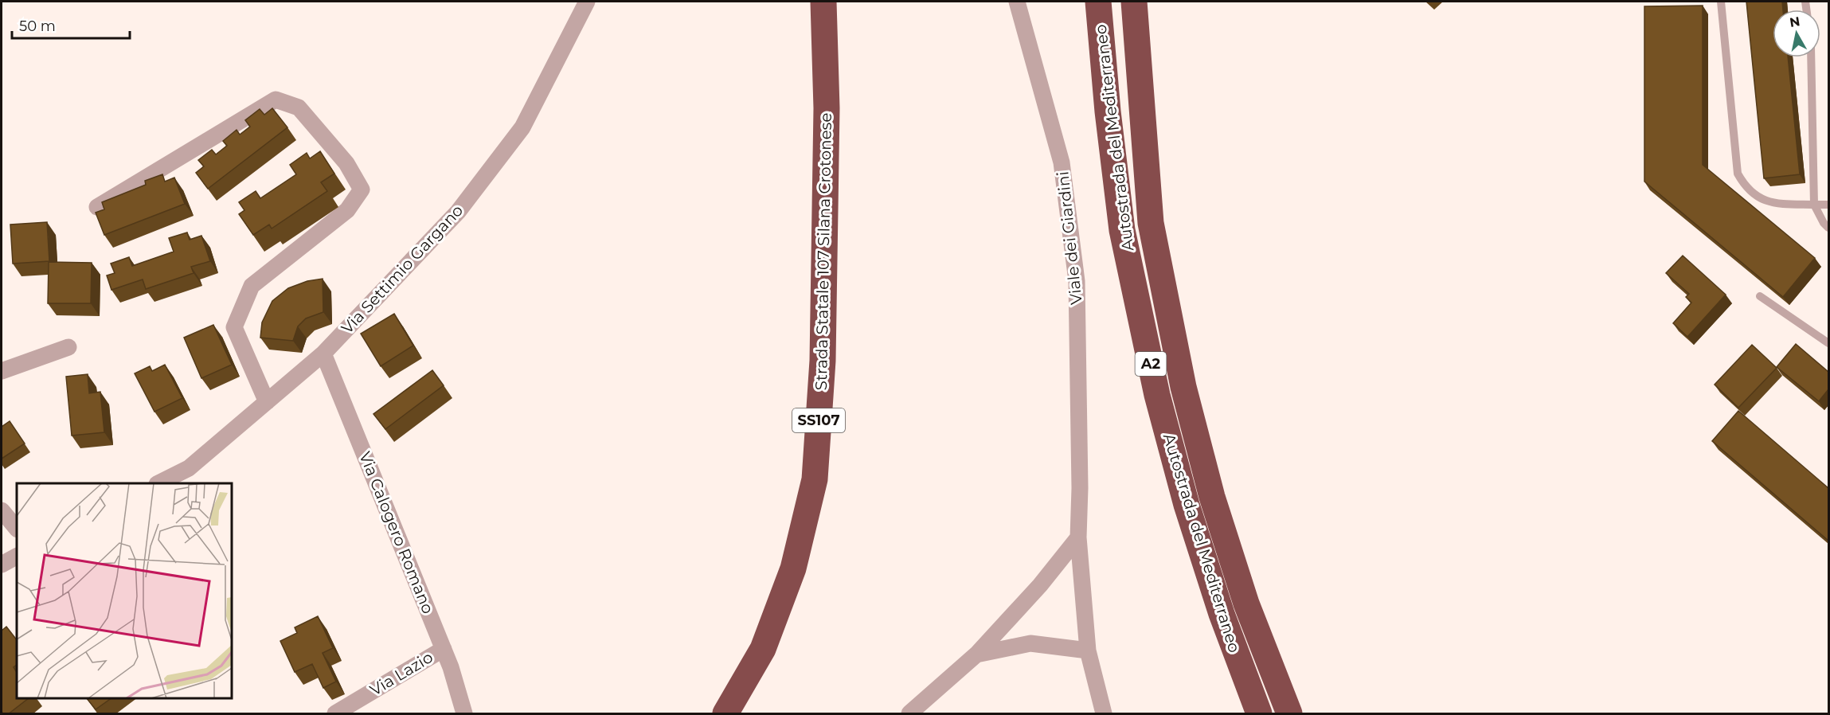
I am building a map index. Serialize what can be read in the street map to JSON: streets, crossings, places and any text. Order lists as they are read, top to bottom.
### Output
{
  "streets": {
    "highway": [
      "Autostrada del Mediterraneo",
      "Strada Statale 107 Silana Crotonese",
      "A2",
      "SS107"
    ],
    "street": [
      "Viale dei Giardini",
      "Via Settimio Gargano",
      "Via Calogero Romano",
      "Via Lazio"
    ]
  },
  "crossings": [
    ["Via Settimio Gargano", "Via Calogero Romano"],
    ["Via Calogero Romano", "Via Lazio"]
  ],
  "scale_bar": "50 m",
  "north": "top"
}
